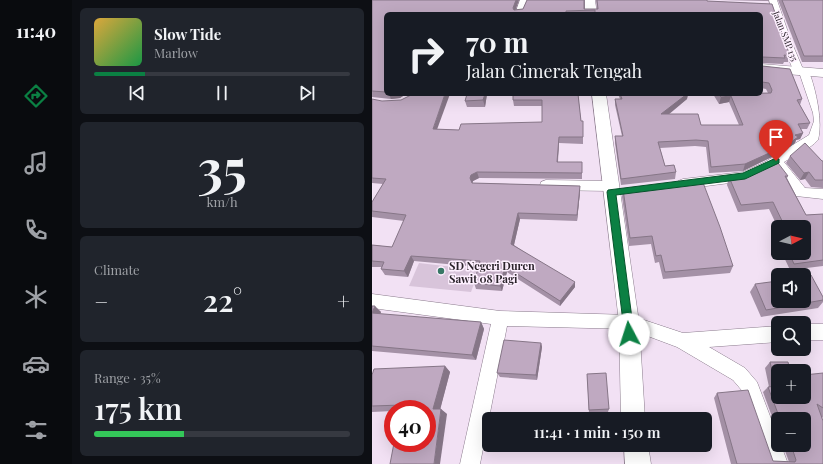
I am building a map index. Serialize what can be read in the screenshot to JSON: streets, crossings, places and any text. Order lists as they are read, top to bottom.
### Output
{
  "streets": {
    "street": ["Jalan SMP 135"]
  },
  "places": ["SD Negeri Duren Sawit 08 Pagi"],
  "north": "right",
  "page": {
    "tabs": "11:40",
    "turn": ["70 m", "Jalan Cimerak Tengah"],
    "song": ["Slow Tide", "Marlow"],
    "tile": [
      ["35", "km/h"],
      "Climate",
      ["Range · 35%", "175 km"]
    ],
    "map_buttons": ["+", "−"],
    "heat": ["−", "22°", "+"],
    "limit": "40",
    "trip": "11:41 · 1 min · 150 m"
  }
}
